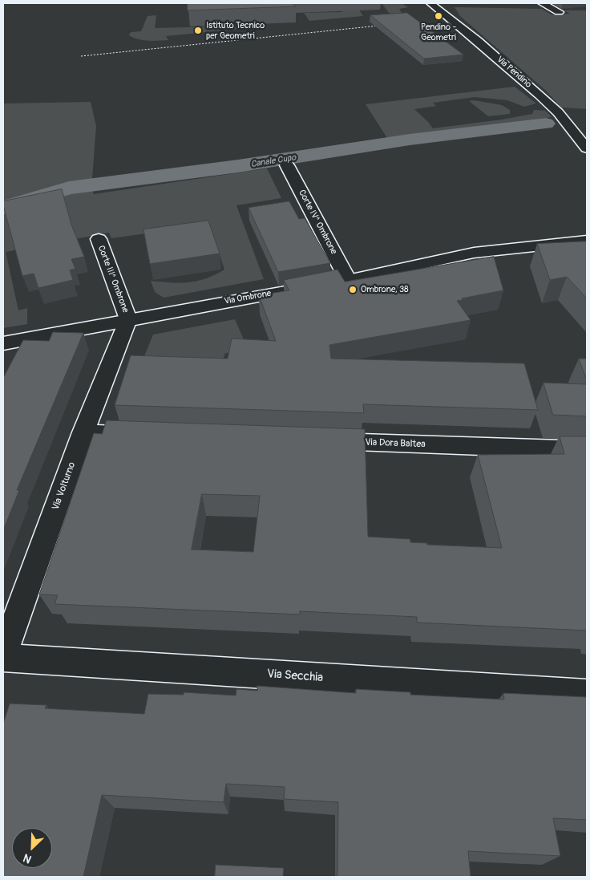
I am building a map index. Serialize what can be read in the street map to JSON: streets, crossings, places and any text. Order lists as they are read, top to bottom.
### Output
{
  "streets": {
    "street": [
      "Via Pendino",
      "Corte IV^ Ombrone",
      "Corte III^ Ombrone",
      "Via Ombrone",
      "Via Dora Baltea",
      "Via Volturno",
      "Via Secchia"
    ]
  },
  "crossings": [
    ["Corte IV^ Ombrone", "Via Ombrone"],
    ["Corte III^ Ombrone", "Via Ombrone"],
    ["Corte III^ Ombrone", "Via Volturno"],
    ["Via Ombrone", "Via Volturno"]
  ],
  "water": ["Canale Cupo"],
  "places": ["Pendino - Geometri", "Istituto Tecnico per Geometri", "Ombrone, 38"],
  "north": "bottom left"
}
